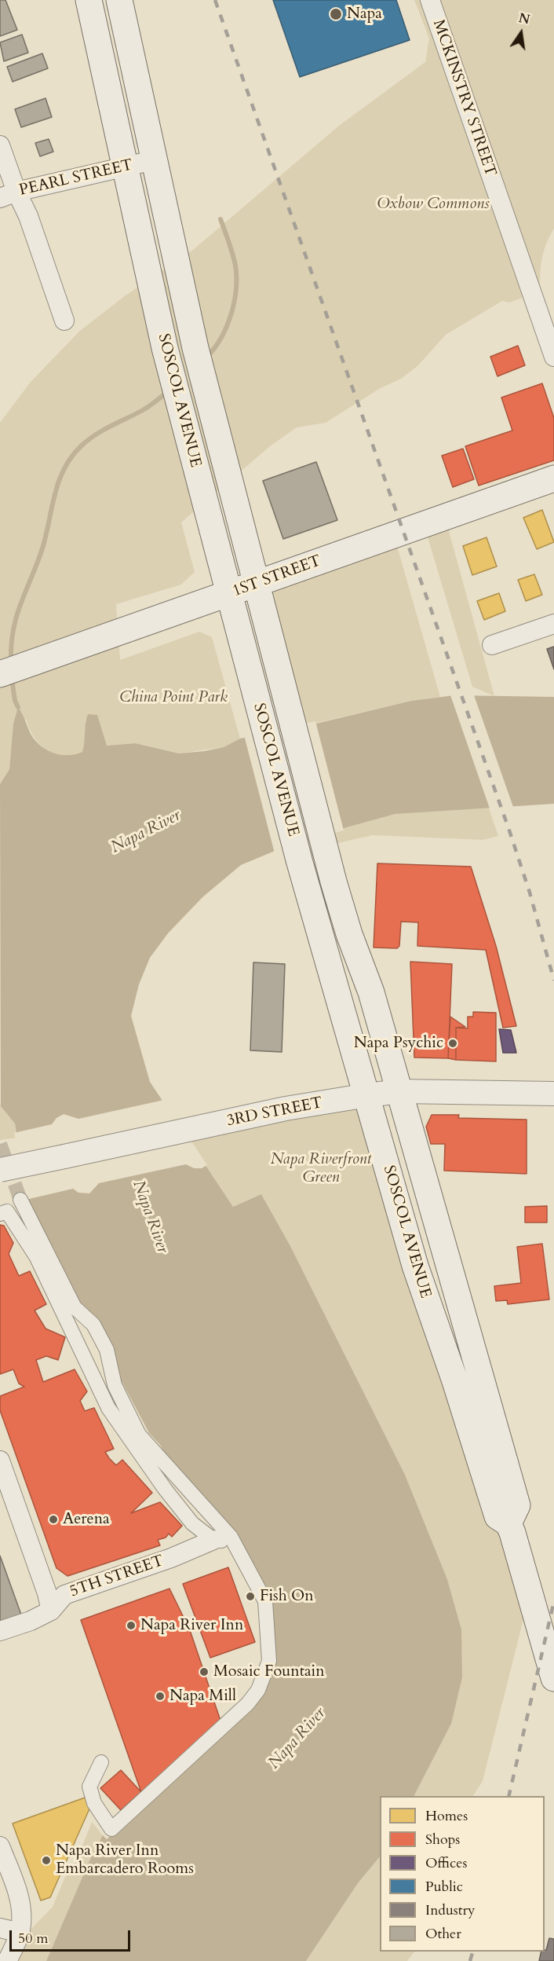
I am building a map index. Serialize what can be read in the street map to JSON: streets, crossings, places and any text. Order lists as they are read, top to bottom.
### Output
{
  "streets": {
    "main road": ["SOSCOL AVENUE", "1ST STREET"],
    "street": [
      "MCKINSTRY STREET",
      "PEARL STREET",
      "3RD STREET",
      "5TH STREET"
    ]
  },
  "crossings": [
    ["PEARL STREET", "SOSCOL AVENUE"],
    ["SOSCOL AVENUE", "1ST STREET"],
    ["SOSCOL AVENUE", "3RD STREET"]
  ],
  "water": ["Napa River"],
  "parks": ["Oxbow Commons", "China Point Park", "Napa Riverfront Green"],
  "places": [
    "Napa",
    "Napa Psychic",
    "Aerena",
    "Fish On",
    "Napa River Inn",
    "Mosaic Fountain",
    "Napa Mill",
    "Napa River Inn Embarcadero Rooms"
  ],
  "legend": [
    "Homes",
    "Shops",
    "Offices",
    "Public",
    "Industry",
    "Other"
  ],
  "scale_bar": "50 m",
  "north": "top"
}
